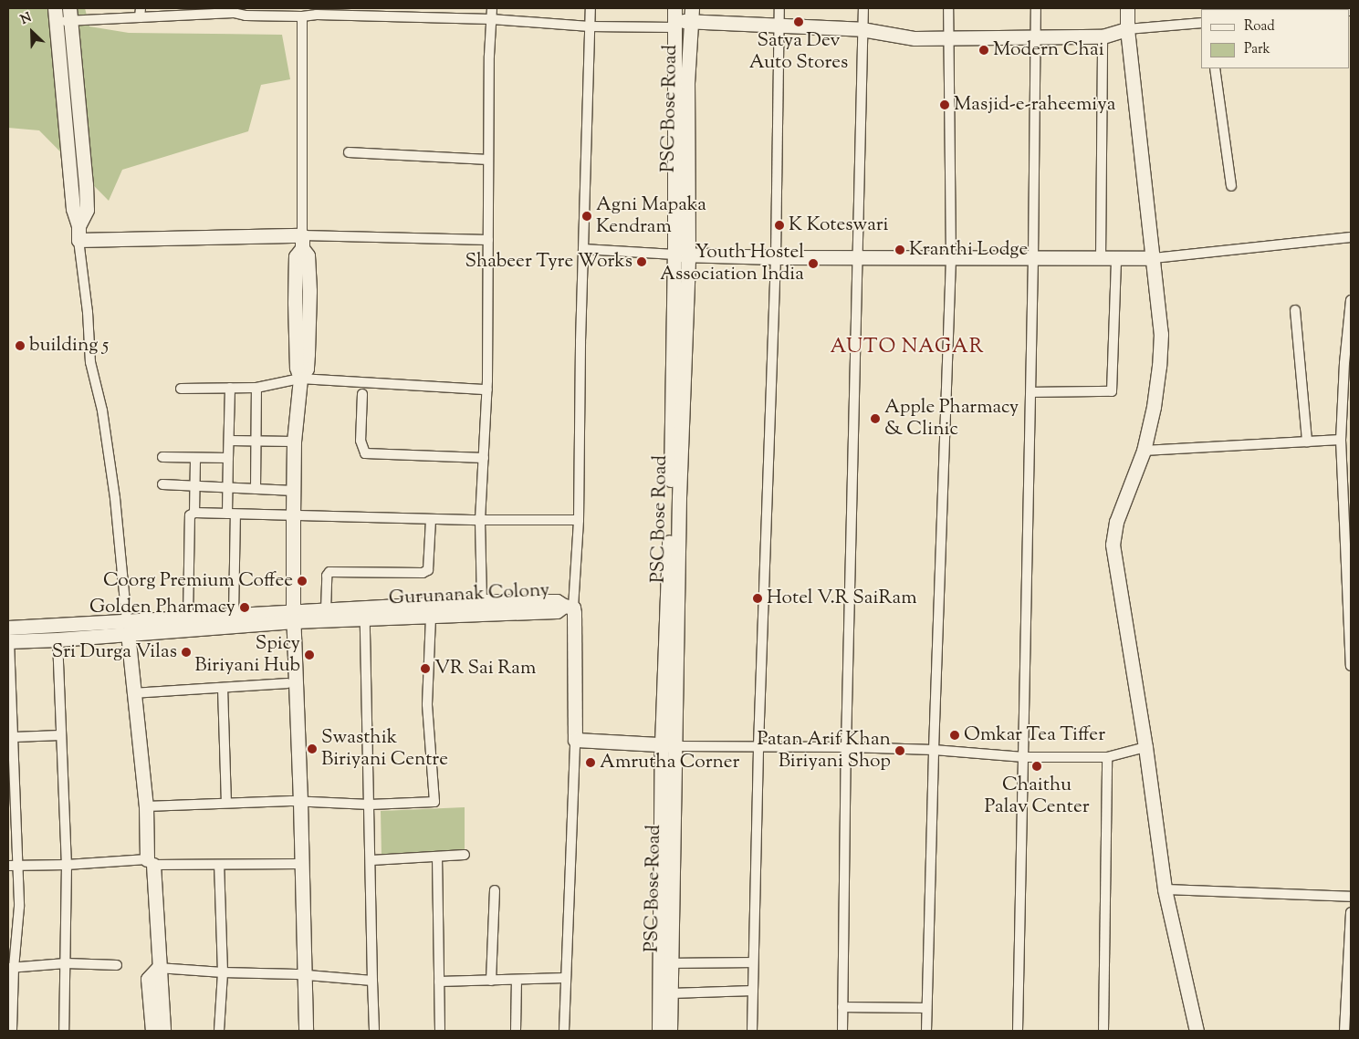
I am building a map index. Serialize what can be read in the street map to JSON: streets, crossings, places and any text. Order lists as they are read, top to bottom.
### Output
{
  "streets": {
    "street": ["PSC Bose Road", "Gurunanak Colony"]
  },
  "districts": ["AUTO NAGAR"],
  "places": [
    "Satya Dev Auto Stores",
    "Modern Chai",
    "Masjid-e-raheemiya",
    "Agni Mapaka Kendram",
    "K Koteswari",
    "Kranthi Lodge",
    "Shabeer Tyre Works",
    "Youth Hostel Association India",
    "building 5",
    "Apple Pharmacy & Clinic",
    "Coorg Premium Coffee",
    "Hotel V.R SaiRam",
    "Golden Pharmacy",
    "Sri Durga Vilas",
    "Spicy Biriyani Hub",
    "VR Sai Ram",
    "Omkar Tea Tiffer",
    "Swasthik Biriyani Centre",
    "Patan Arif Khan Biriyani Shop",
    "Amrutha Corner",
    "Chaithu Palav Center"
  ],
  "legend": ["Road", "Park"],
  "north": "top left"
}
